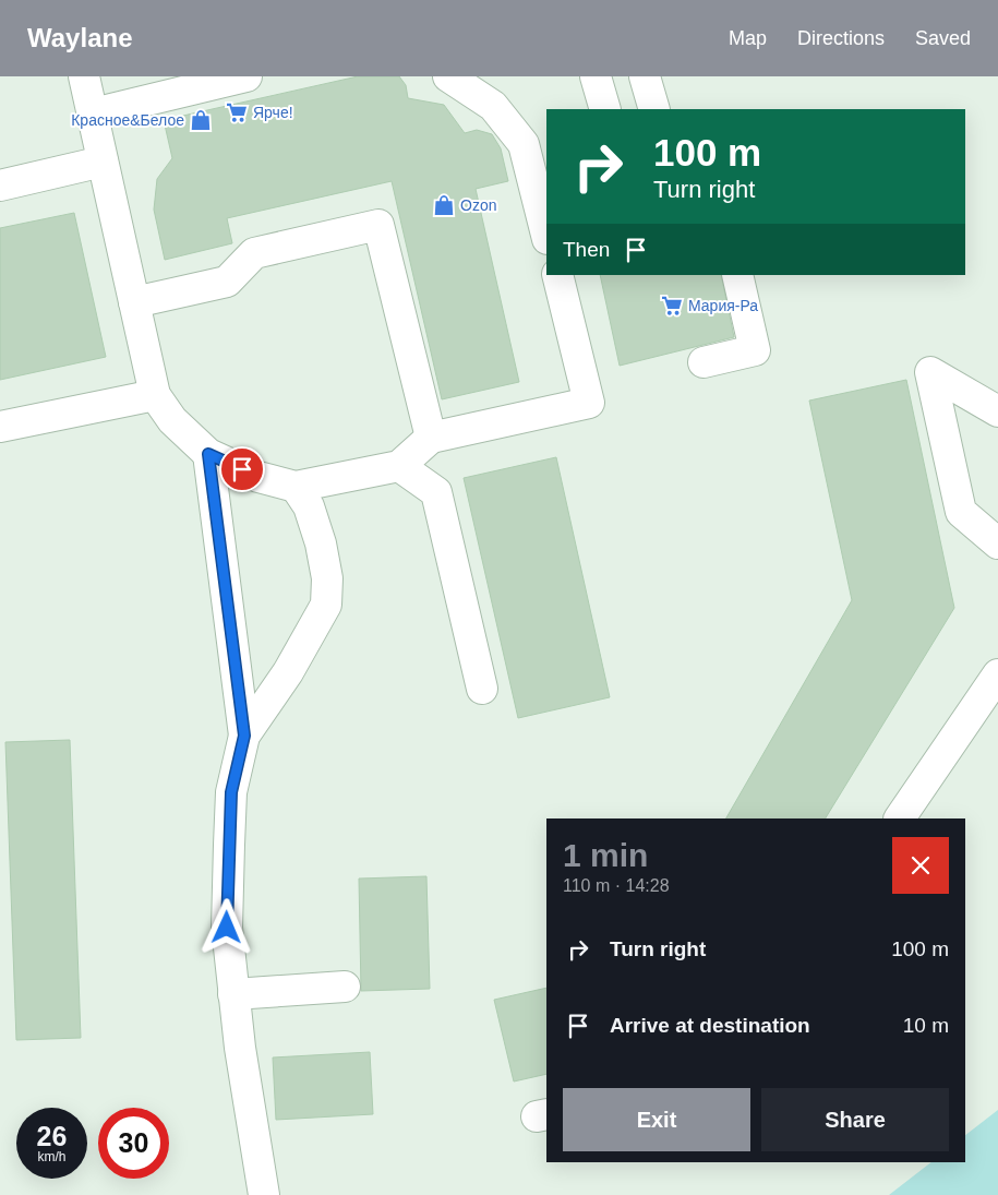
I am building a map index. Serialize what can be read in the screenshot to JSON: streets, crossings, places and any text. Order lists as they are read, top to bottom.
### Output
{
  "places": {
    "supermarket": ["Ярче!", "Мария-Ра"],
    "shop": ["Красное&Белое", "Ozon"]
  },
  "page": {
    "header": "Waylane",
    "nav": ["Map", "Directions", "Saved"],
    "turn": ["100 m", "Turn right"],
    "then": "Then",
    "heading": ["1 min", "110 m · 14:28"],
    "list": [
      {
        "name": "Turn right",
        "value": "100 m"
      },
      {
        "name": "Arrive at destination",
        "value": "10 m"
      }
    ],
    "buttons": ["Exit", "Share"],
    "speed": "26 km/h",
    "limit": "30"
  }
}
